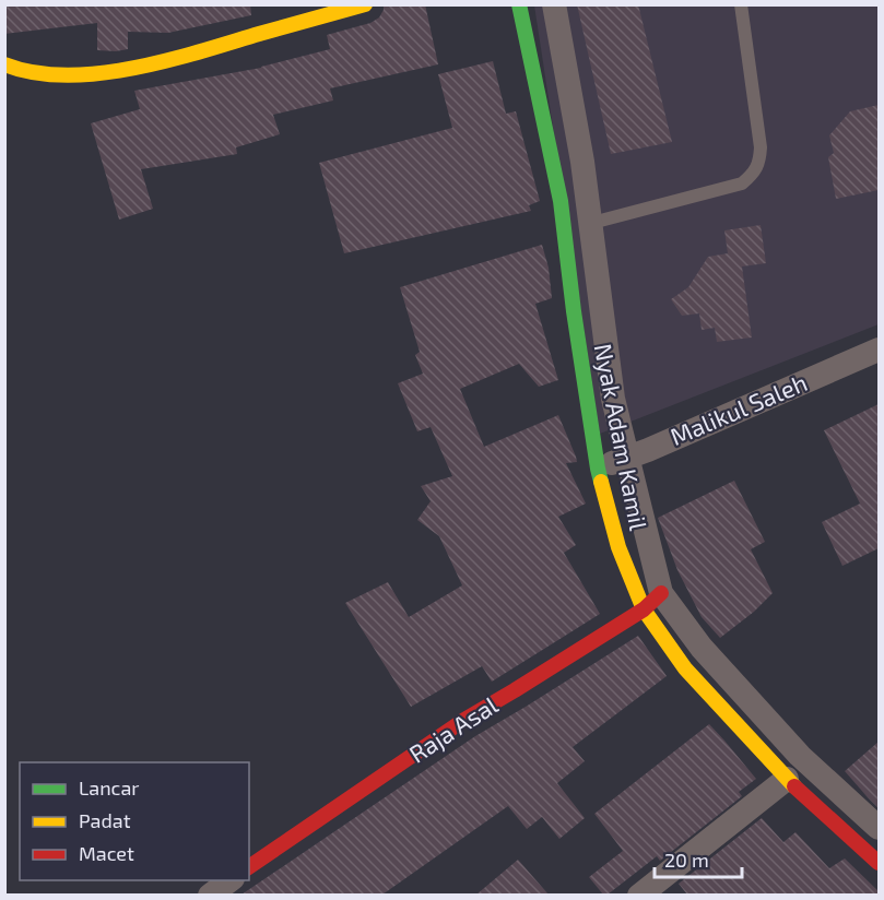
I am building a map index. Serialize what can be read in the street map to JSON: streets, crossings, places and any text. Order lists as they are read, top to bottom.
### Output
{
  "streets": {
    "street": ["Malikul Saleh", "Nyak Adam Kamil", "Raja Asal"]
  },
  "crossings": [
    ["Malikul Saleh", "Nyak Adam Kamil"],
    ["Nyak Adam Kamil", "Raja Asal"]
  ],
  "legend": ["Lancar", "Padat", "Macet"],
  "scale_bar": "20 m"
}
